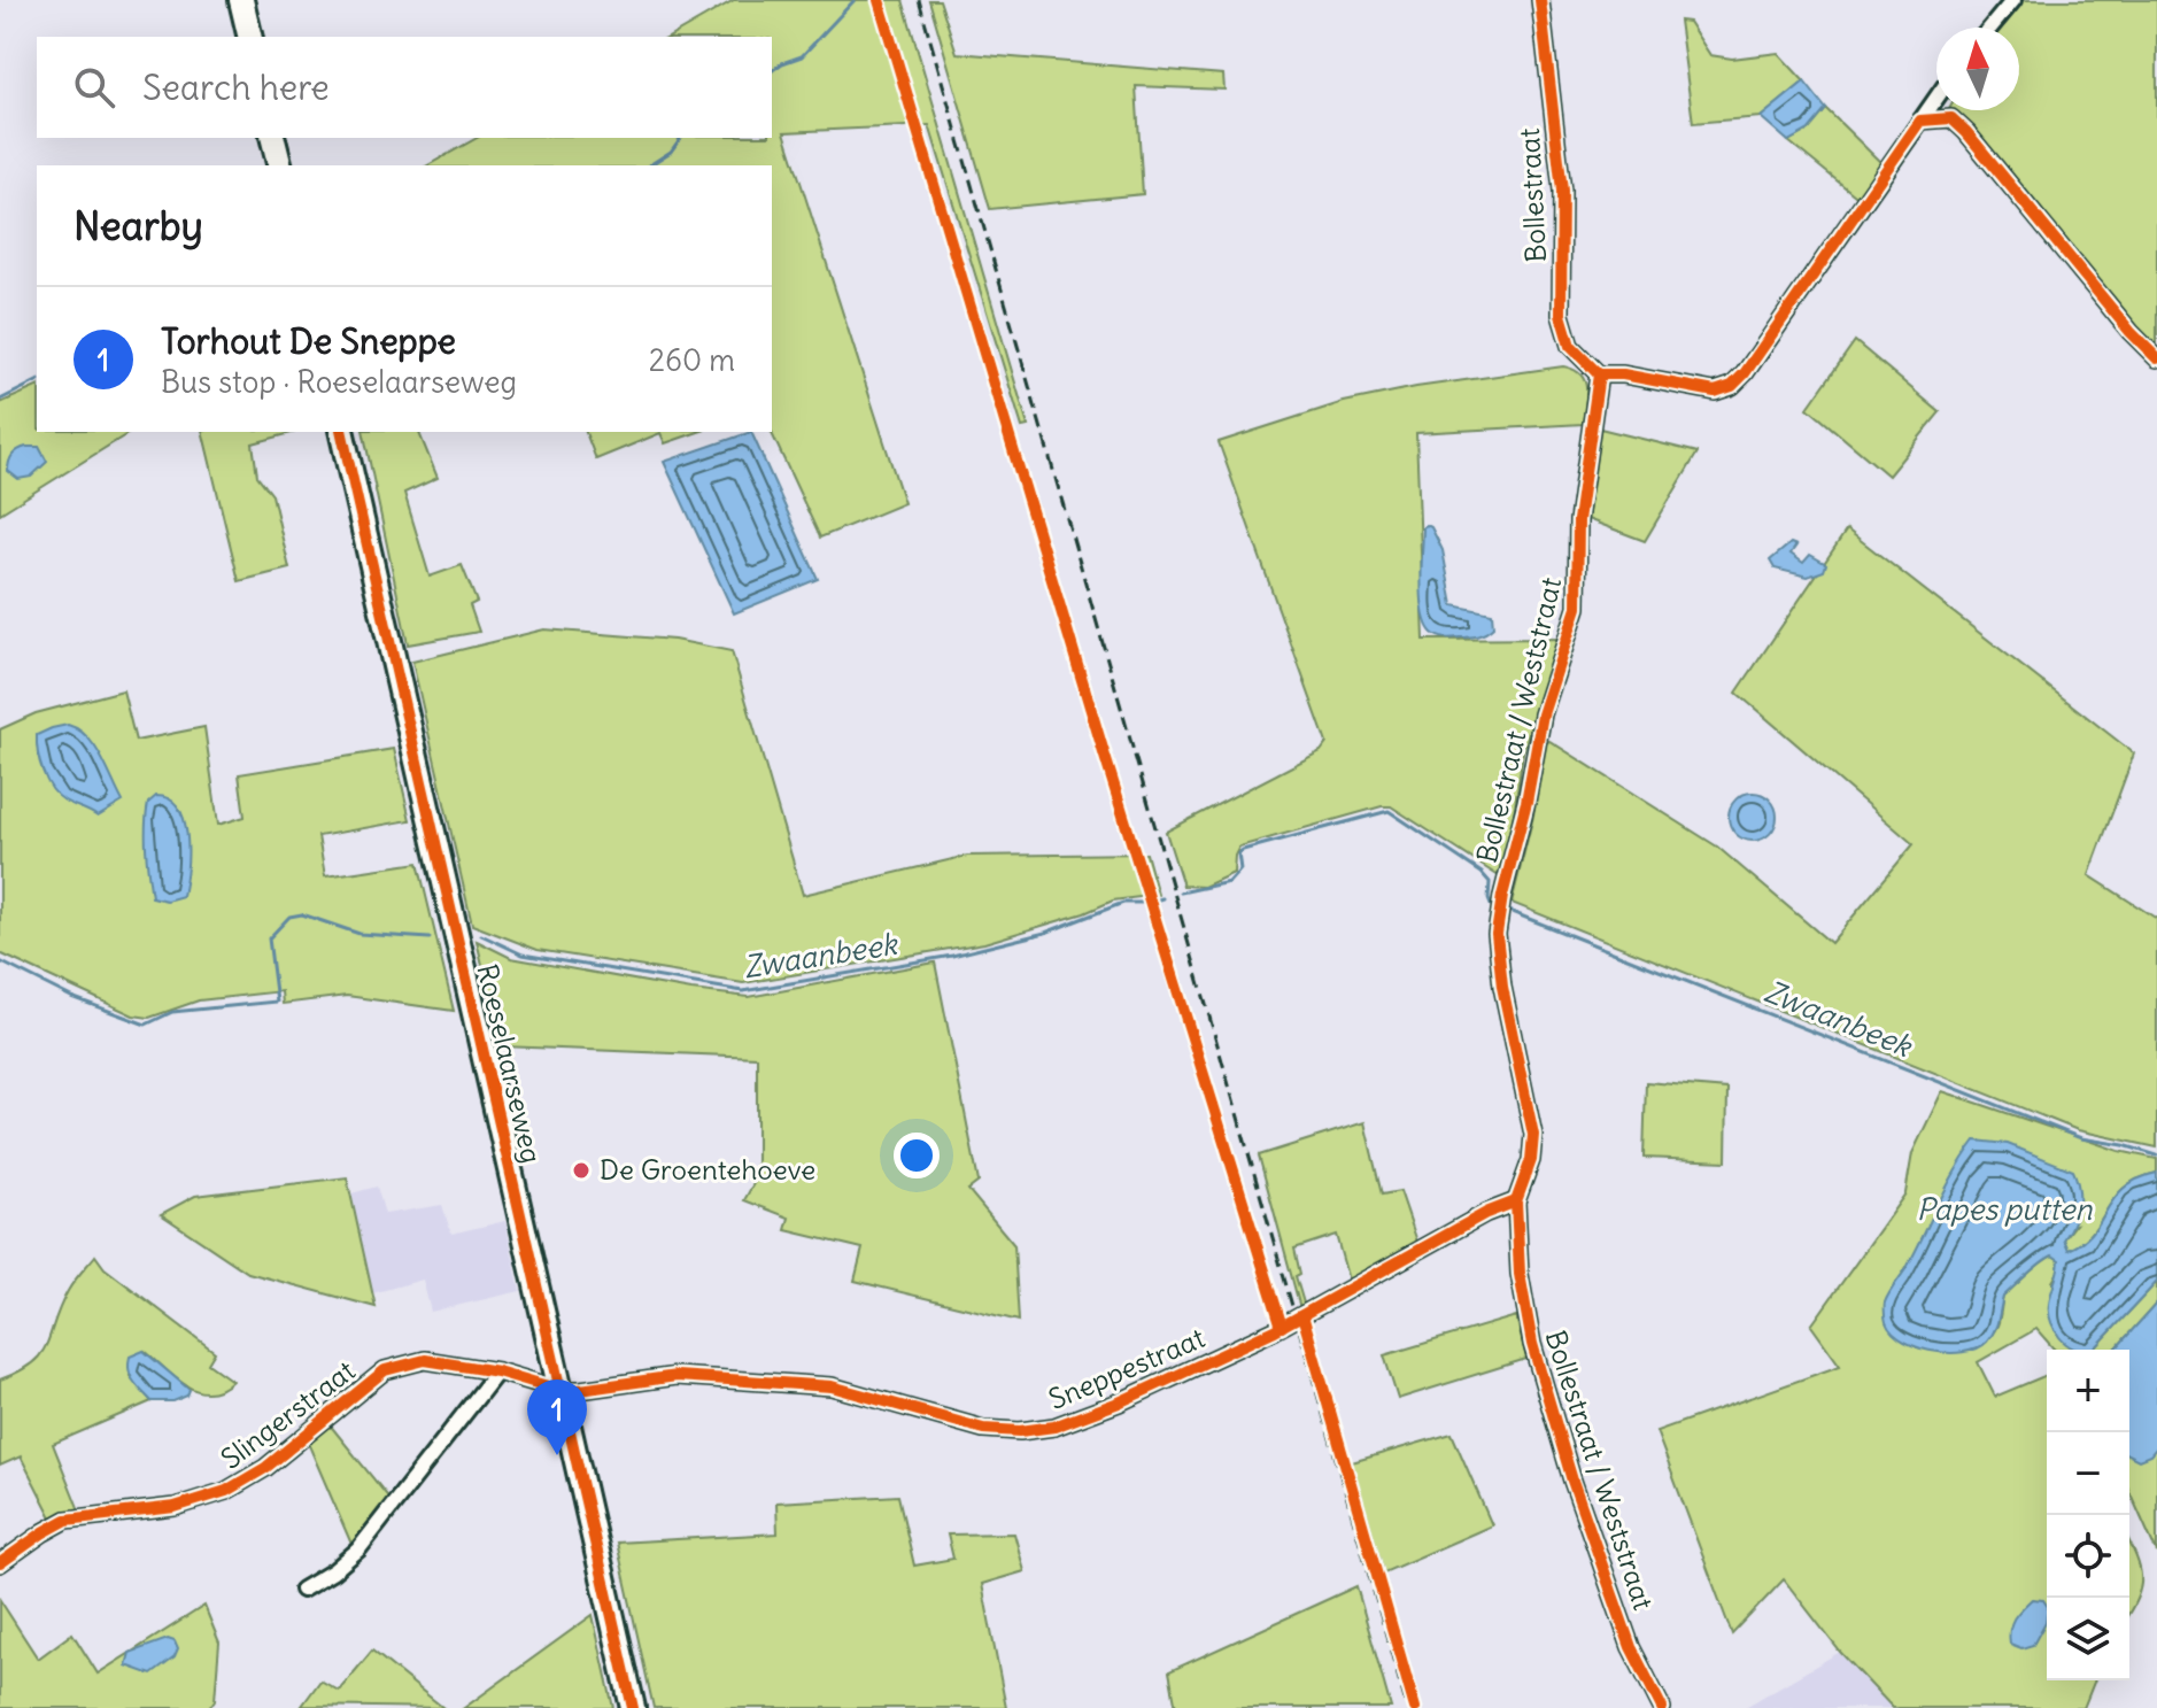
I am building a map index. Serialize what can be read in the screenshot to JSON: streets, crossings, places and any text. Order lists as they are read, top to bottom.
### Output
{
  "streets": {
    "main road": ["Roeselaarseweg"],
    "street": [
      "Bollestraat",
      "Bollestraat / Weststraat",
      "Sneppestraat",
      "Slingerstraat"
    ]
  },
  "crossings": [
    ["Bollestraat", "Bollestraat / Weststraat"],
    ["Bollestraat / Weststraat", "Sneppestraat"],
    ["Roeselaarseweg", "Sneppestraat"],
    ["Roeselaarseweg", "Slingerstraat"],
    ["Sneppestraat", "Slingerstraat"]
  ],
  "water": ["Zwaanbeek", "Papes putten"],
  "places": ["De Groentehoeve"],
  "north": "top",
  "page": {
    "search": "Search here",
    "heading": "Nearby",
    "list": [
      {
        "mark": "1",
        "name": "Torhout De Sneppe",
        "note": "Bus stop · Roeselaarseweg",
        "value": "260 m"
      }
    ],
    "map_buttons": ["+", "−"],
    "pins": "1"
  }
}
